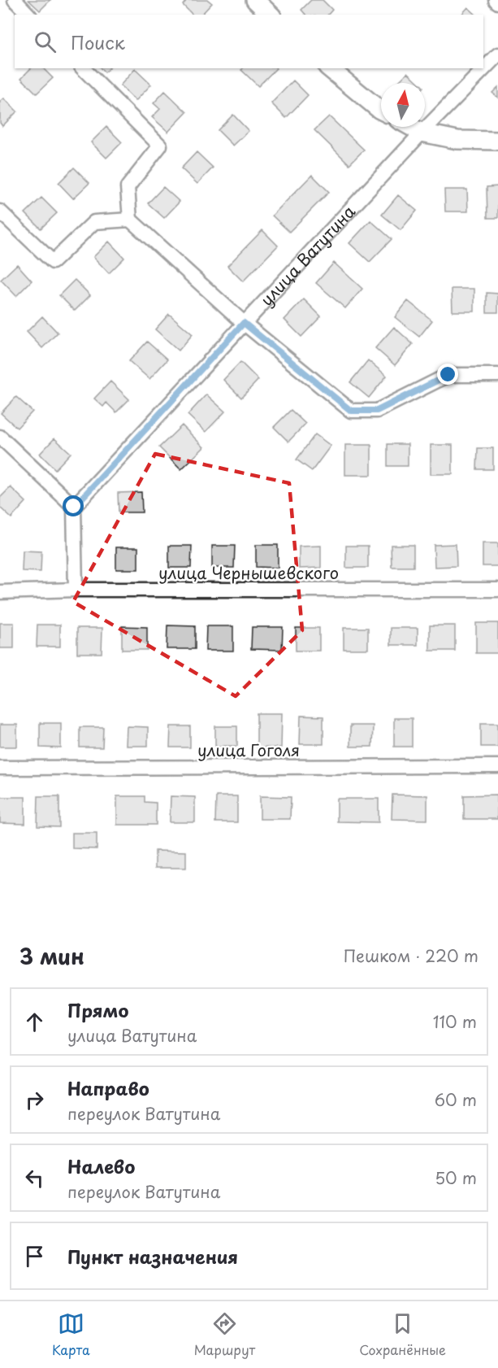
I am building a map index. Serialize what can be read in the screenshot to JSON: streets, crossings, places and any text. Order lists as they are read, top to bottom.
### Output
{
  "streets": {
    "street": ["улица Ватутина", "улица Чернышевского", "улица Гоголя"]
  },
  "north": "top",
  "page": {
    "search": "Поиск",
    "heading": ["3 мин", "Пешком · 220 m"],
    "list": [
      ["Прямо", "улица Ватутина", "110 m"],
      ["Направо", "переулок Ватутина", "60 m"],
      ["Налево", "переулок Ватутина", "50 m"],
      "Пункт назначения"
    ],
    "nav": ["Карта", "Маршрут", "Сохранённые"]
  }
}
